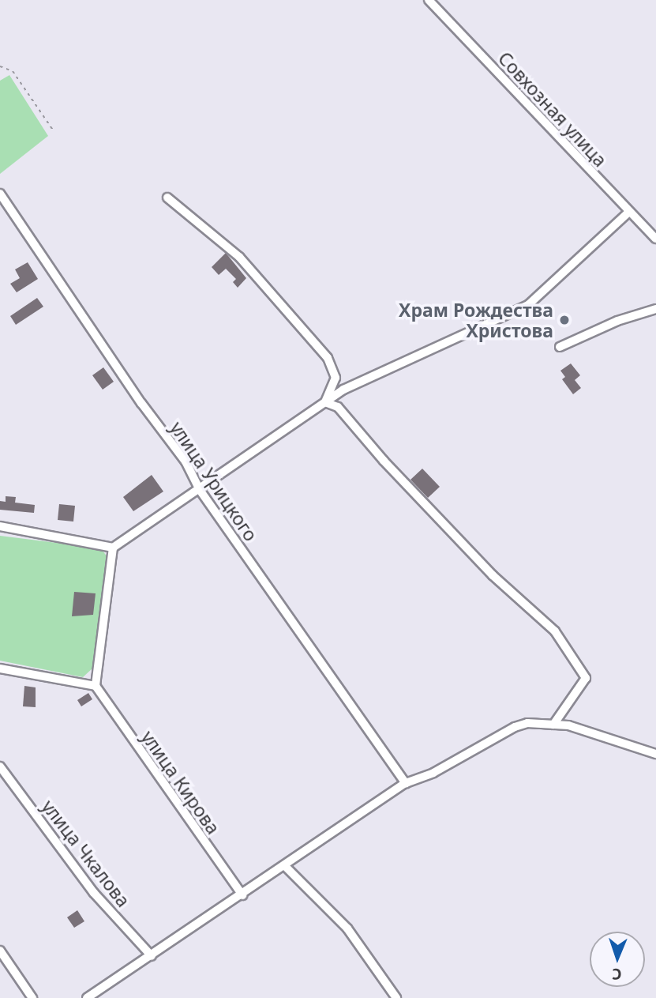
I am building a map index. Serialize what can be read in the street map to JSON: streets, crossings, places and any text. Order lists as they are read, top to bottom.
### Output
{
  "streets": {
    "street": [
      "Совхозная улица",
      "улица Урицкого",
      "улица Кирова",
      "улица Чкалова"
    ]
  },
  "places": ["Храм Рождества Христова"],
  "north": "bottom"
}
